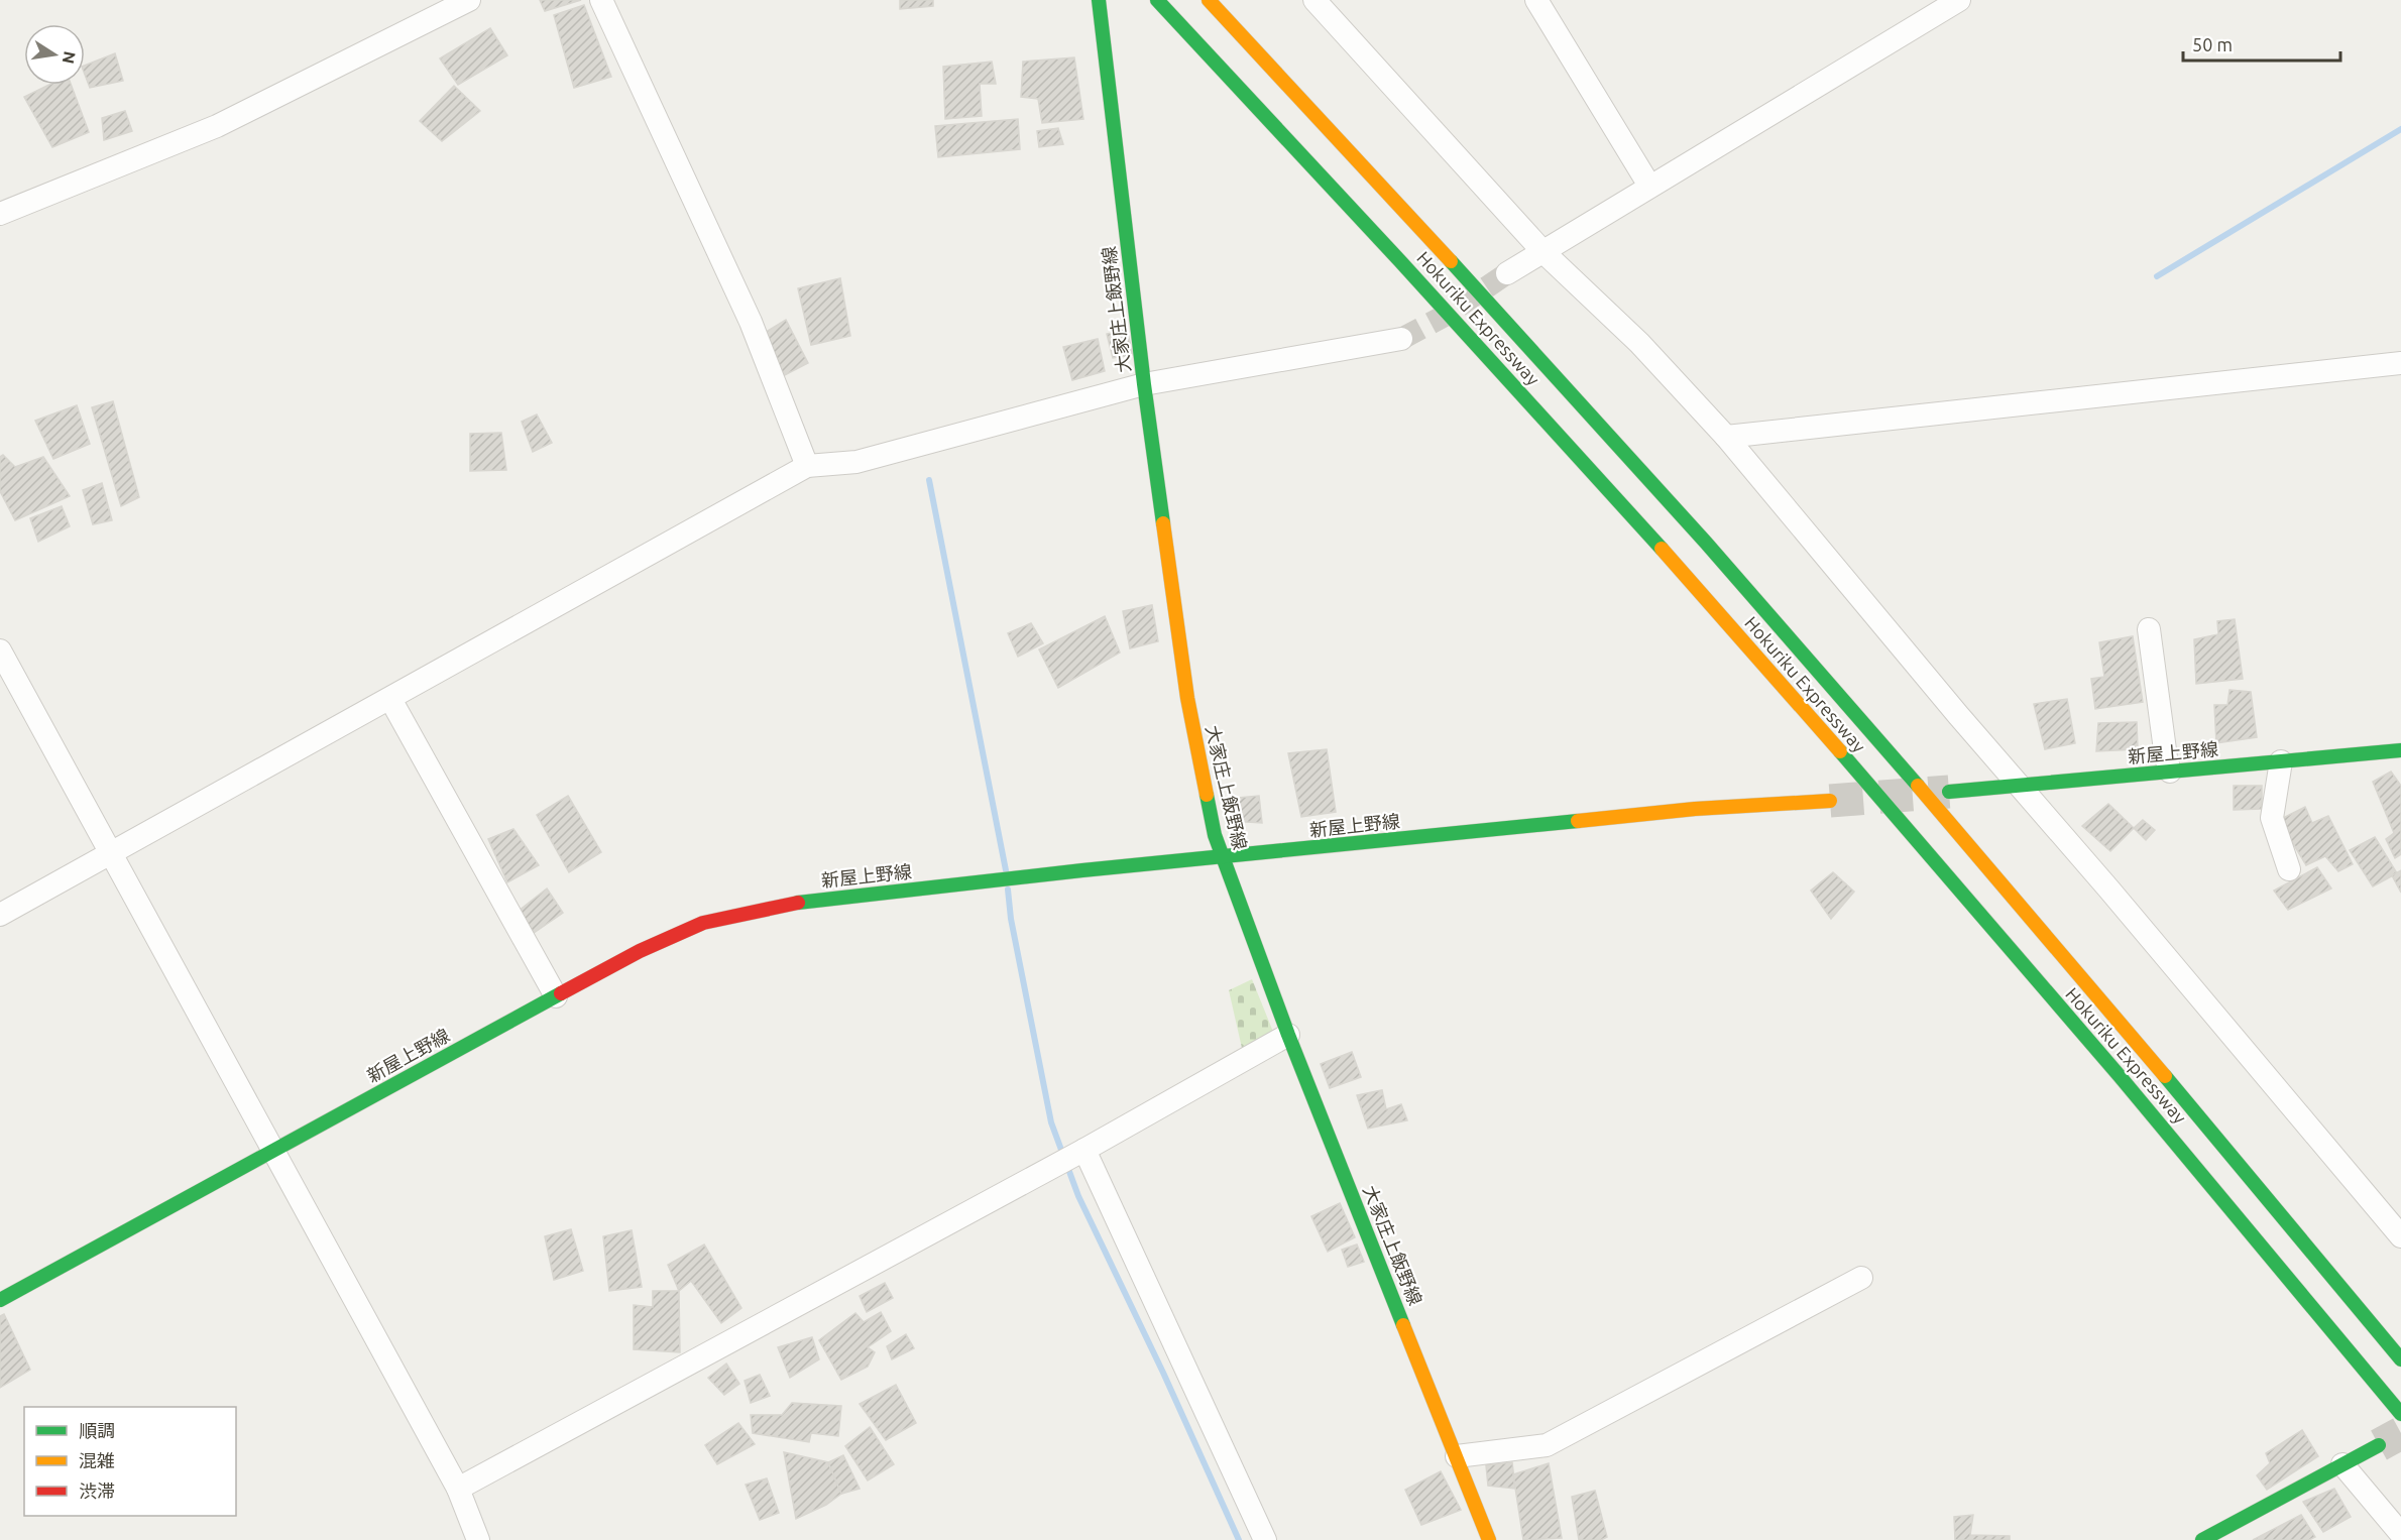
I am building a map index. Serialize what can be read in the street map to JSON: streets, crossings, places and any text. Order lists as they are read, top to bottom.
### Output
{
  "streets": {
    "main road": ["大家庄上飯野線", "Hokuriku Expressway", "新屋上野線"]
  },
  "crossings": [
    ["大家庄上飯野線", "新屋上野線"]
  ],
  "legend": ["順調", "混雑", "渋滞"],
  "scale_bar": "50 m",
  "north": "right"
}
